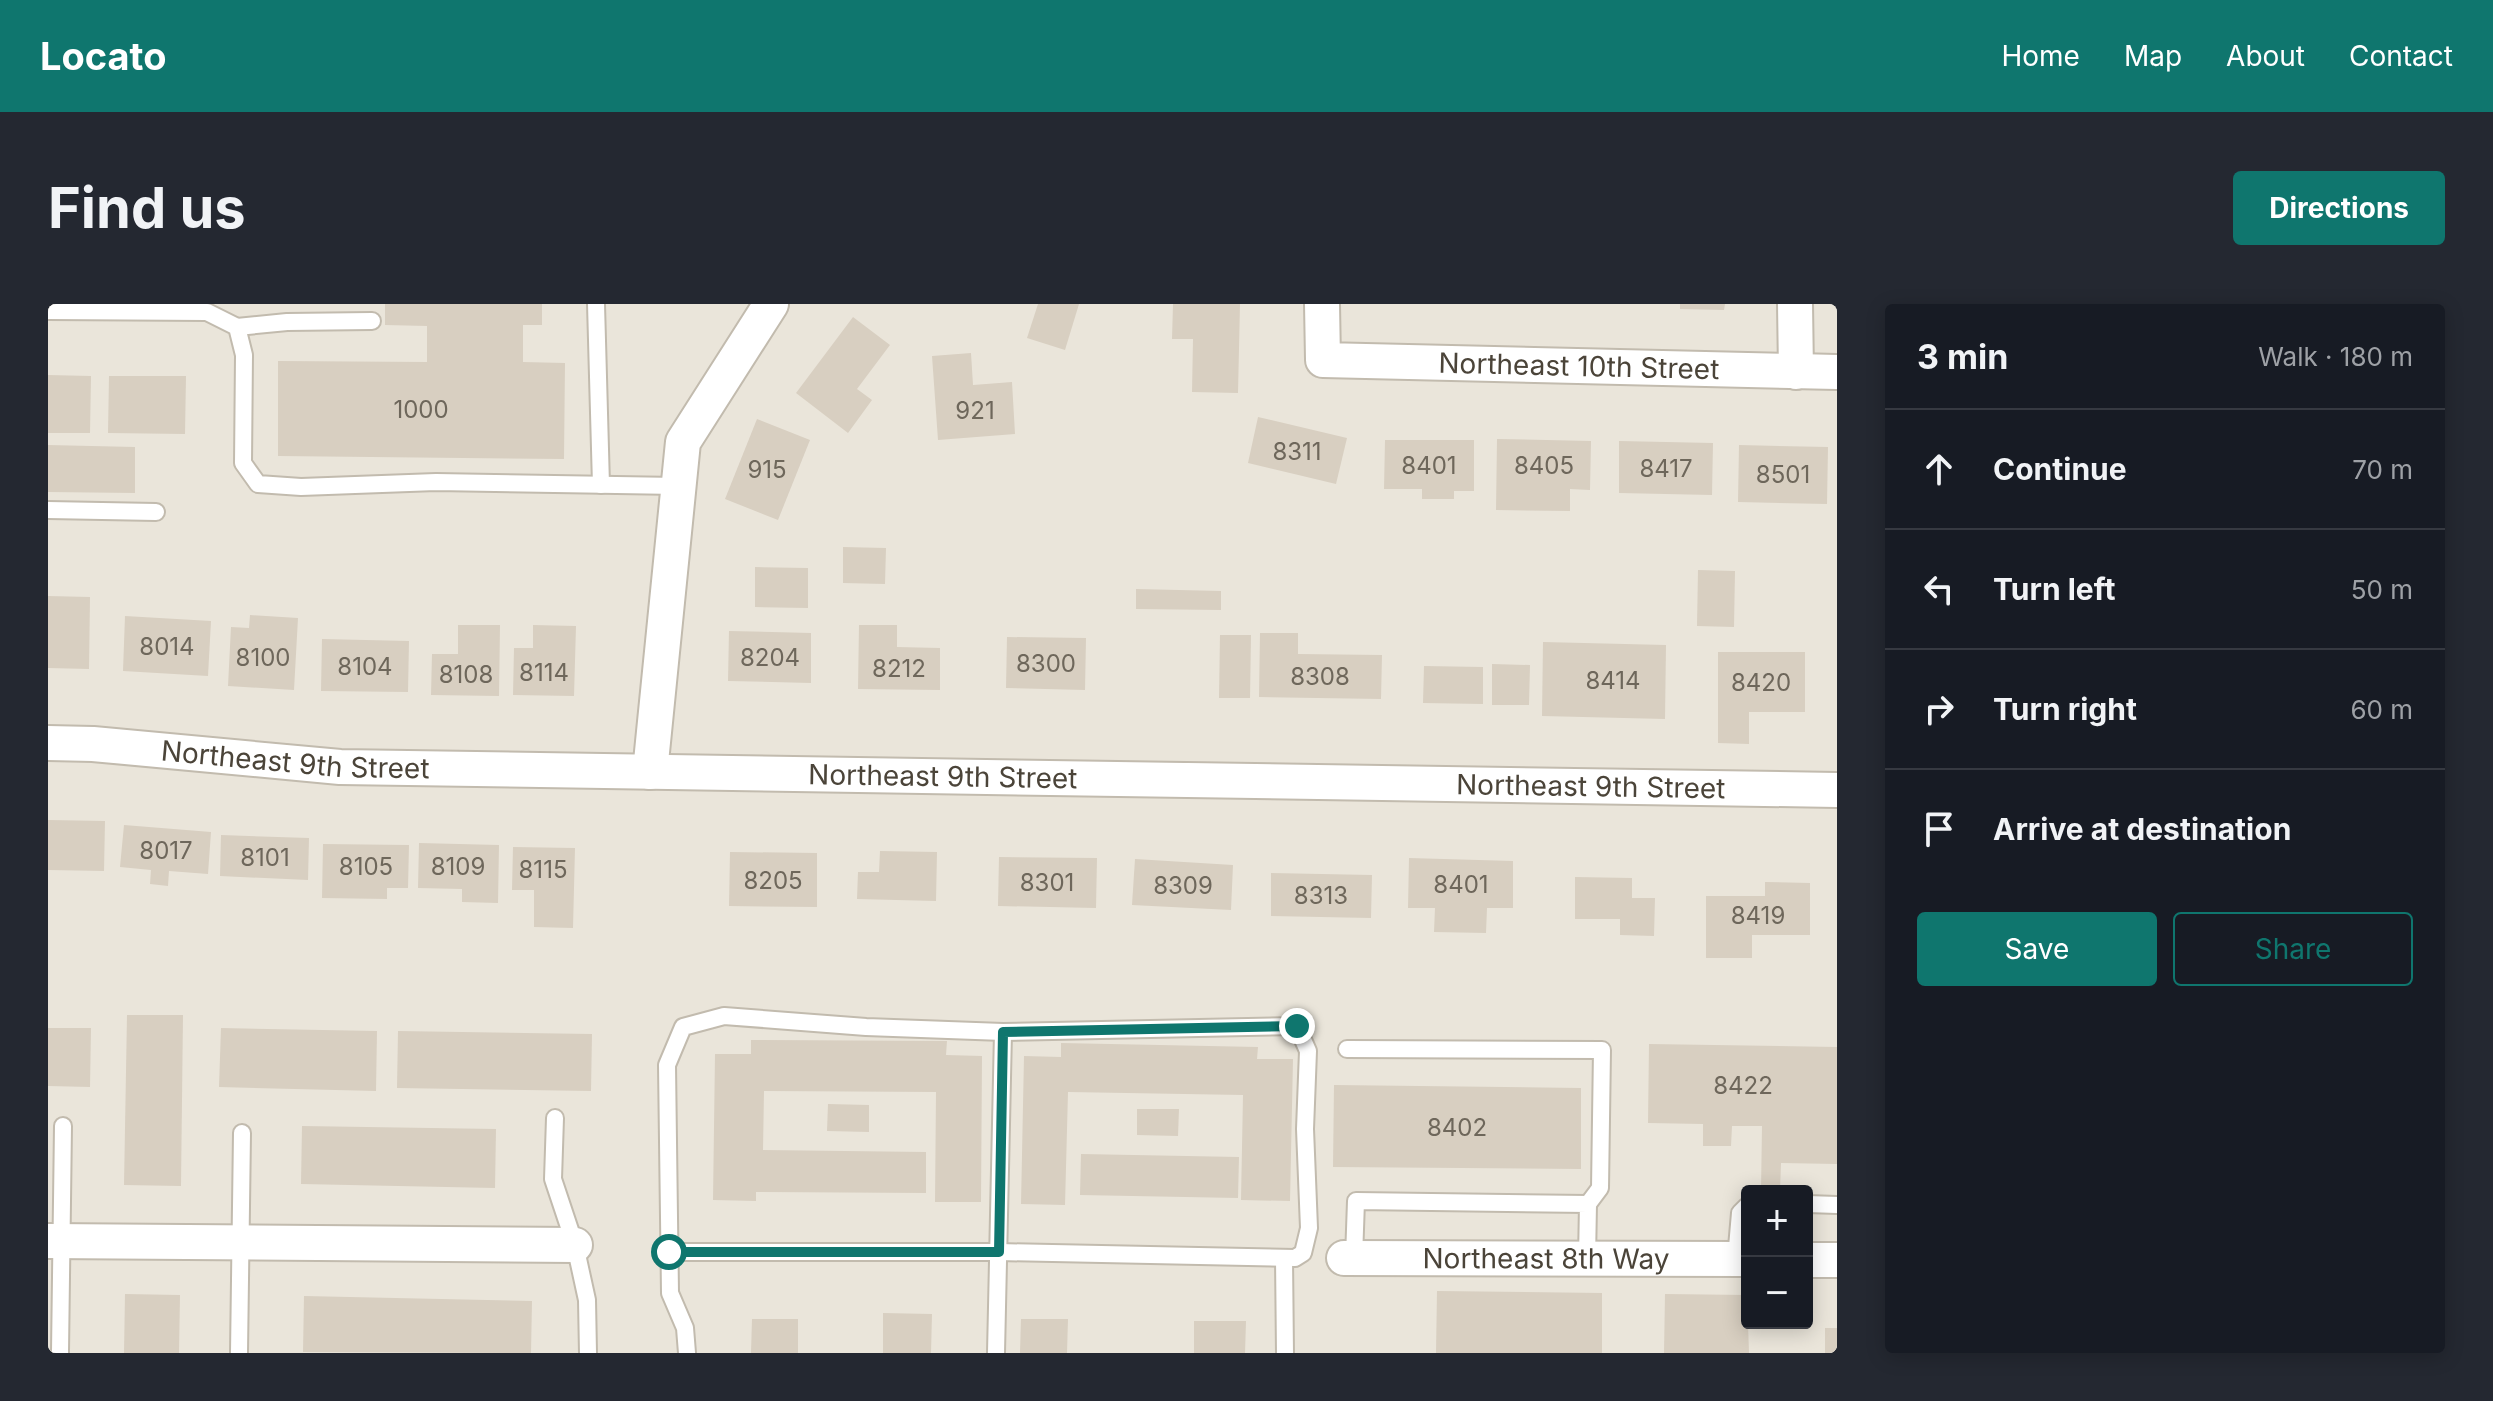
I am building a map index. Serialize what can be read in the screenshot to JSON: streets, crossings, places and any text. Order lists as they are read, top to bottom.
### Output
{
  "streets": {
    "street": ["Northeast 10th Street", "Northeast 9th Street", "Northeast 8th Way"]
  },
  "house_numbers": [
    "1000",
    "921",
    "8311",
    "8401",
    "8405",
    "8417",
    "915",
    "8501",
    "8014",
    "8100",
    "8204",
    "8300",
    "8104",
    "8212",
    "8114",
    "8108",
    "8308",
    "8414",
    "8420",
    "8017",
    "8101",
    "8105",
    "8109",
    "8115",
    "8205",
    "8301",
    "8401",
    "8309",
    "8313",
    "8419",
    "8422",
    "8402"
  ],
  "page": {
    "header": "Locato",
    "nav": [
      "Home",
      "Map",
      "About",
      "Contact"
    ],
    "buttons": [
      "Directions",
      ["Save", "Share"]
    ],
    "title": "Find us",
    "heading": ["3 min", "Walk · 180 m"],
    "list": [
      ["Continue", "70 m"],
      ["Turn left", "50 m"],
      ["Turn right", "60 m"],
      "Arrive at destination"
    ],
    "map_buttons": ["+", "−"]
  }
}
